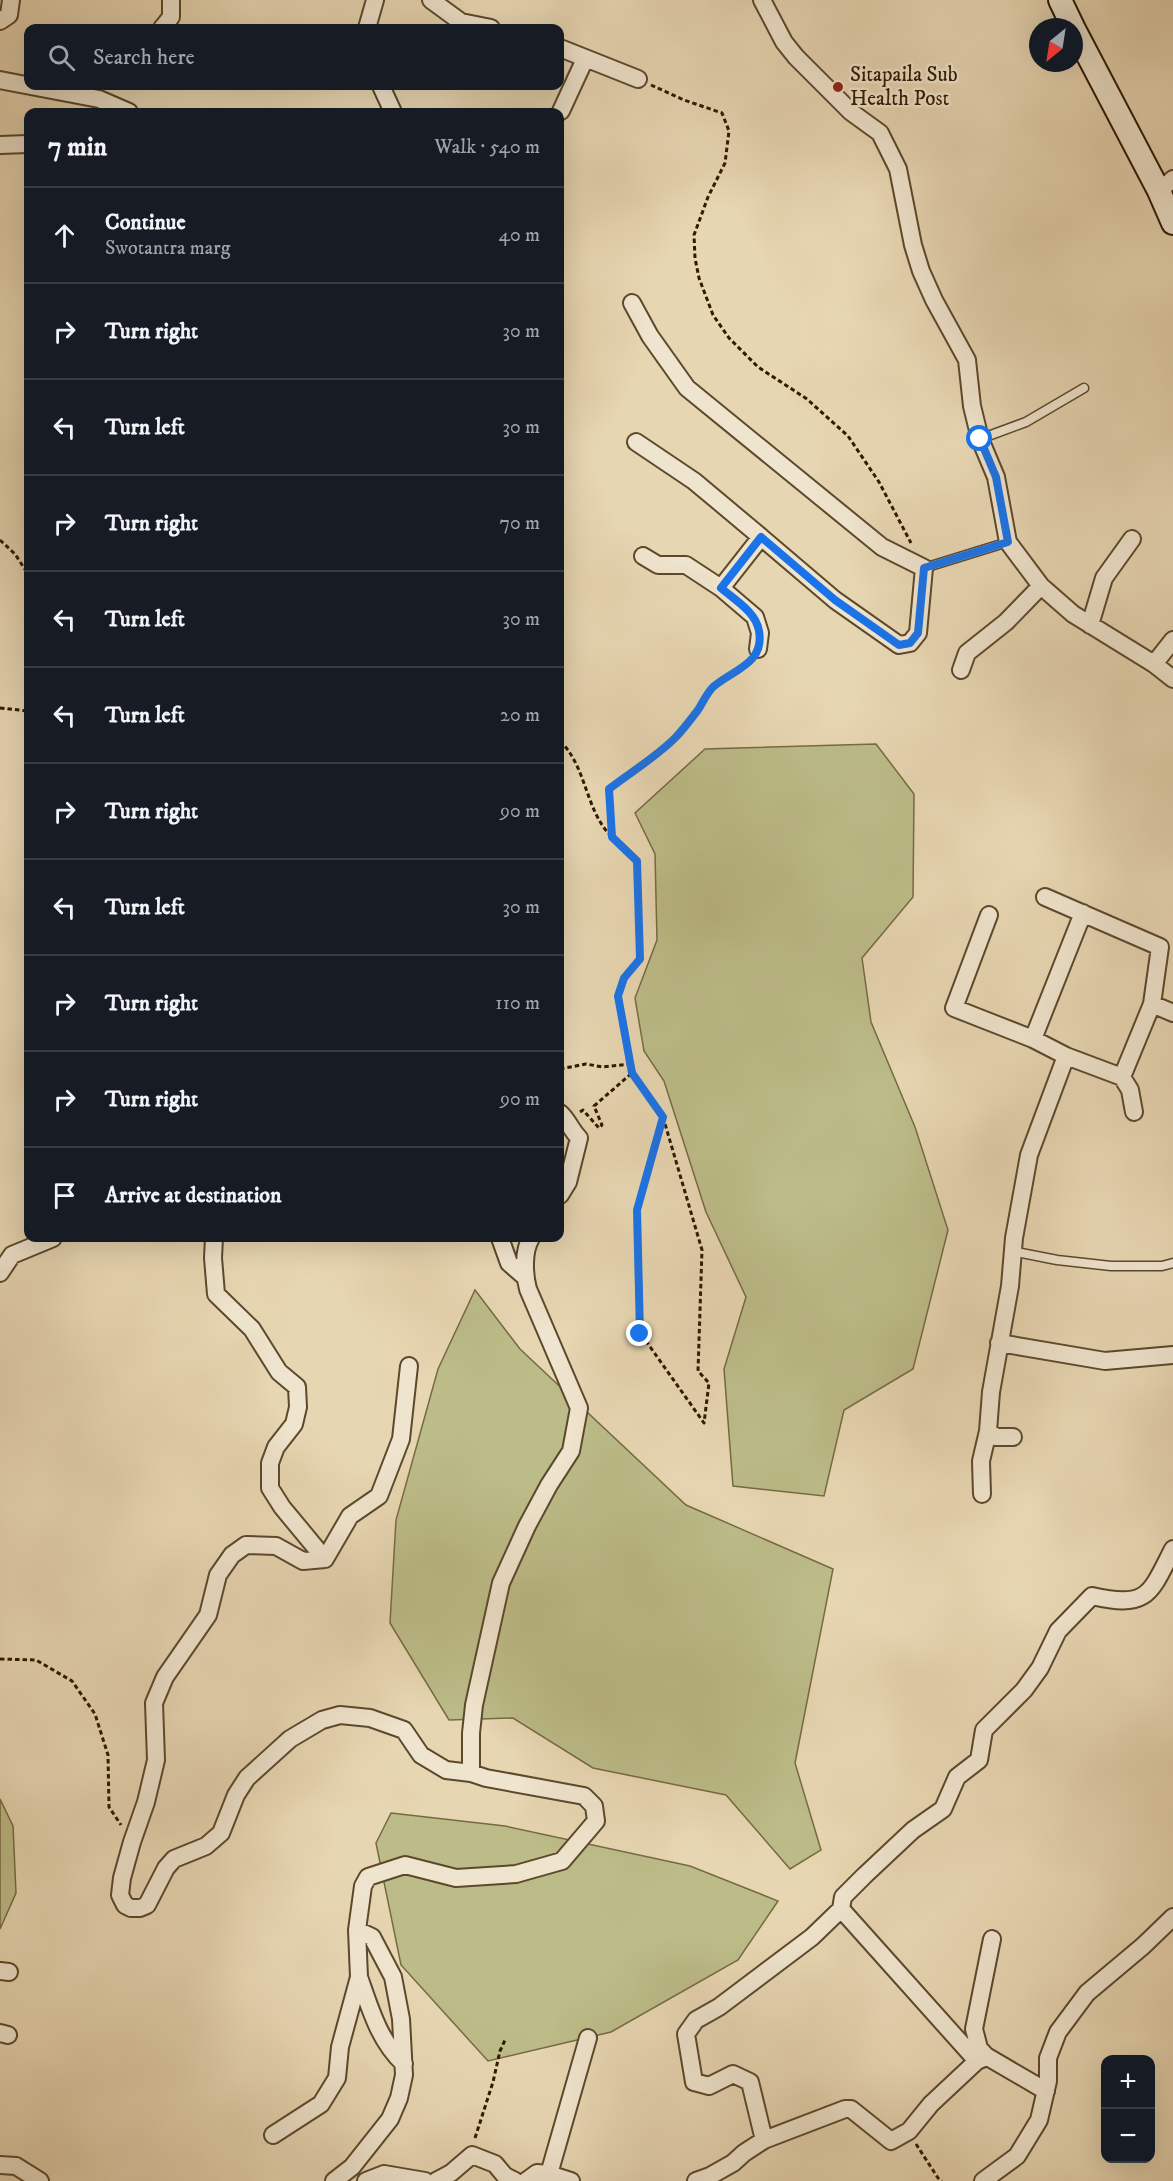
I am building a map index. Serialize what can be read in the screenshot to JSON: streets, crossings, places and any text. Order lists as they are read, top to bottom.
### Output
{
  "places": ["Sitapaila Sub Health Post"],
  "north": "bottom left",
  "page": {
    "search": "Search here",
    "heading": ["7 min", "Walk · 540 m"],
    "list": [
      ["Continue", "Swotantra marg", "40 m"],
      ["Turn right", "30 m"],
      ["Turn left", "30 m"],
      ["Turn right", "70 m"],
      ["Turn left", "30 m"],
      ["Turn left", "20 m"],
      ["Turn right", "90 m"],
      ["Turn left", "30 m"],
      ["Turn right", "110 m"],
      ["Turn right", "90 m"],
      "Arrive at destination"
    ],
    "map_buttons": ["+", "−"]
  }
}
